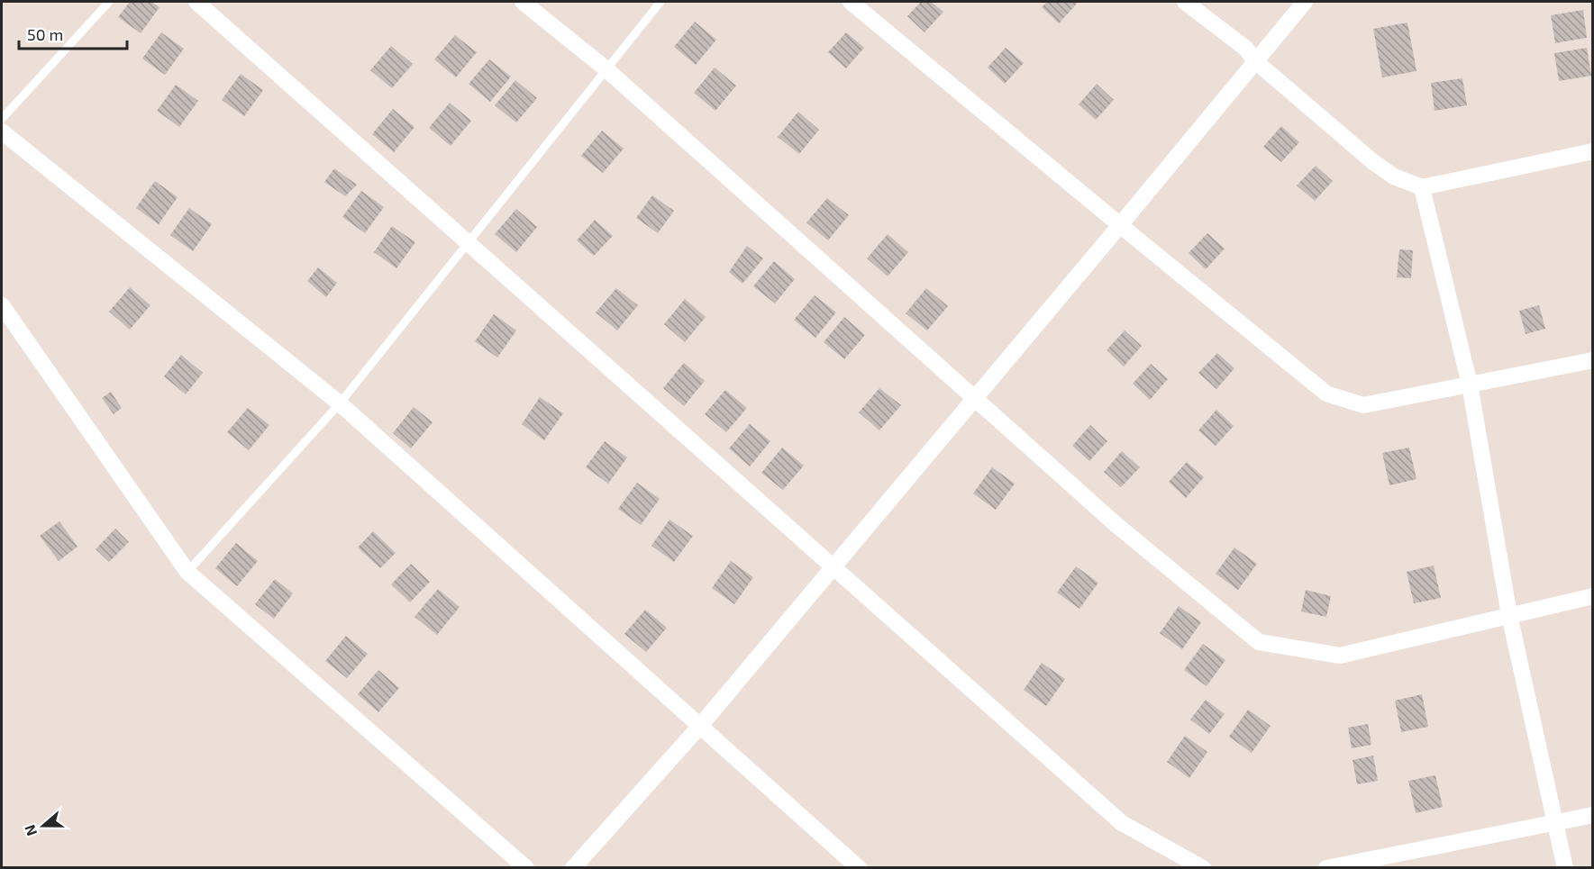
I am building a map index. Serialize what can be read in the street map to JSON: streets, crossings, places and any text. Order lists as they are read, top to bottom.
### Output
{
  "scale_bar": "50 m",
  "north": "left"
}
